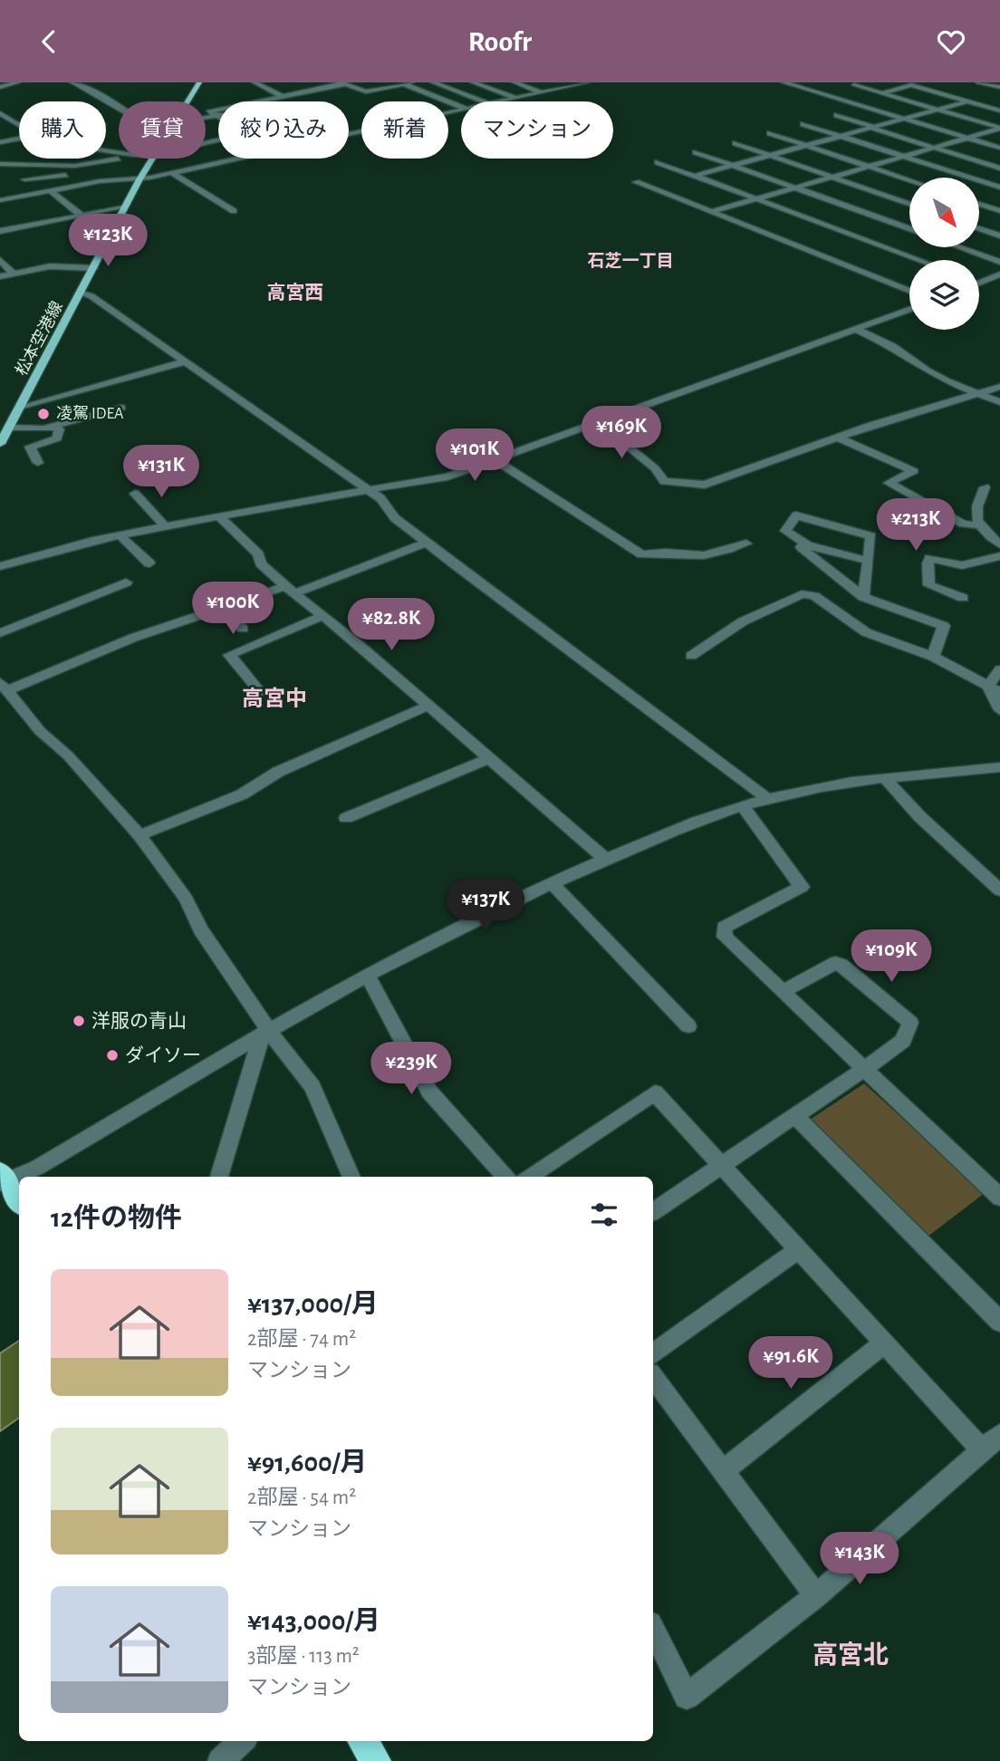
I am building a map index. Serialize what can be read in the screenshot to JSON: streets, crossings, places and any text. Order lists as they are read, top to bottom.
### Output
{
  "streets": {
    "main road": ["松本空港線"]
  },
  "districts": [
    "石芝一丁目",
    "高宮西",
    "高宮中",
    "高宮北"
  ],
  "places": ["凌駕 IDEA", "洋服の青山", "ダイソー"],
  "north": "bottom right",
  "page": {
    "header": "Roofr",
    "chip": [
      "購入",
      "賃貸",
      "絞り込み",
      "新着",
      "マンション"
    ],
    "price": [
      "¥123K",
      "¥169K",
      "¥101K",
      "¥131K",
      "¥213K",
      "¥100K",
      "¥82.8K",
      "¥137K",
      "¥109K",
      "¥239K",
      "¥91.6K",
      "¥143K"
    ],
    "heading": "12件の物件",
    "list": [
      {
        "name": "¥137,000/月",
        "note": "2部屋 · 74 m² · マンション"
      },
      {
        "name": "¥91,600/月",
        "note": "2部屋 · 54 m² · マンション"
      },
      {
        "name": "¥143,000/月",
        "note": "3部屋 · 113 m² · マンション"
      }
    ]
  }
}
